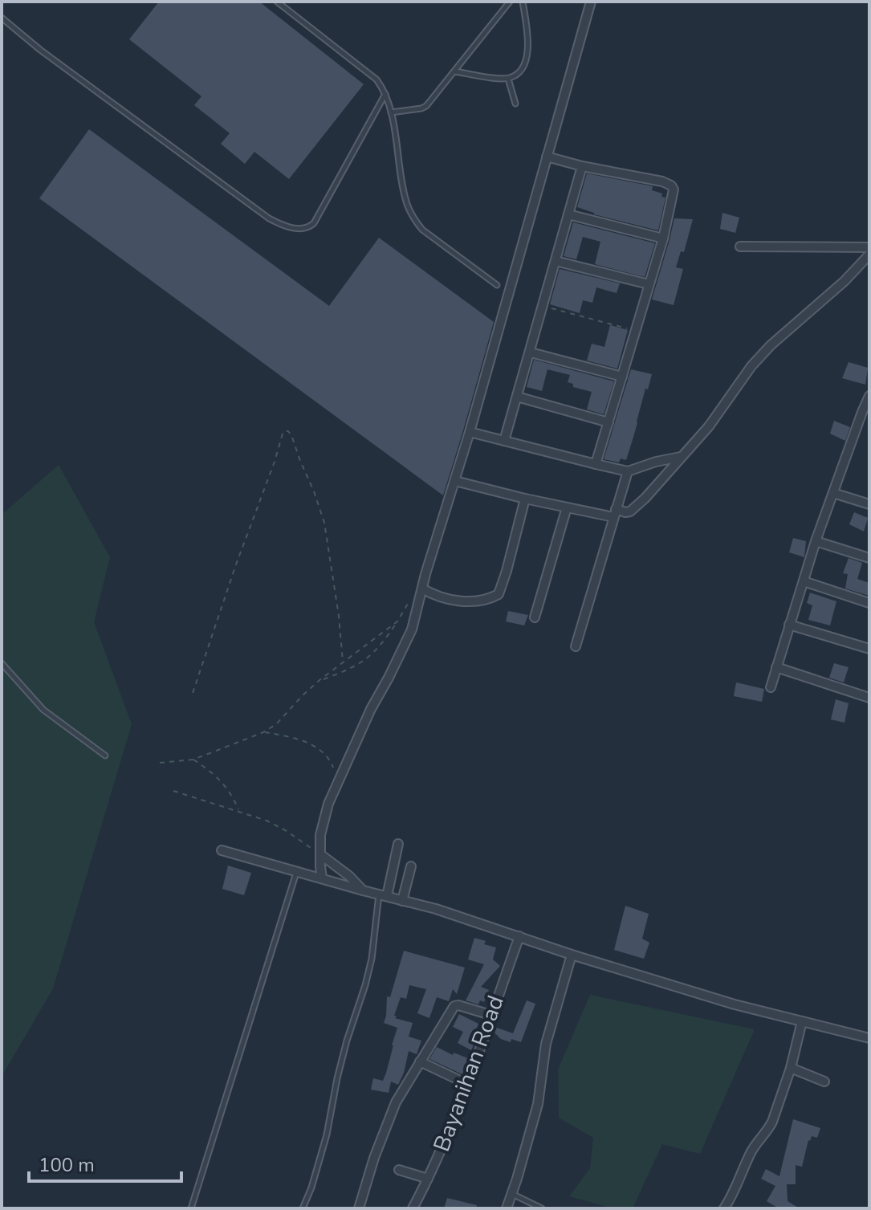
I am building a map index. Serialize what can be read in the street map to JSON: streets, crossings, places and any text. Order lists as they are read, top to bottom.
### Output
{
  "streets": {
    "street": ["Bayanihan Road"]
  },
  "scale_bar": "100 m"
}
